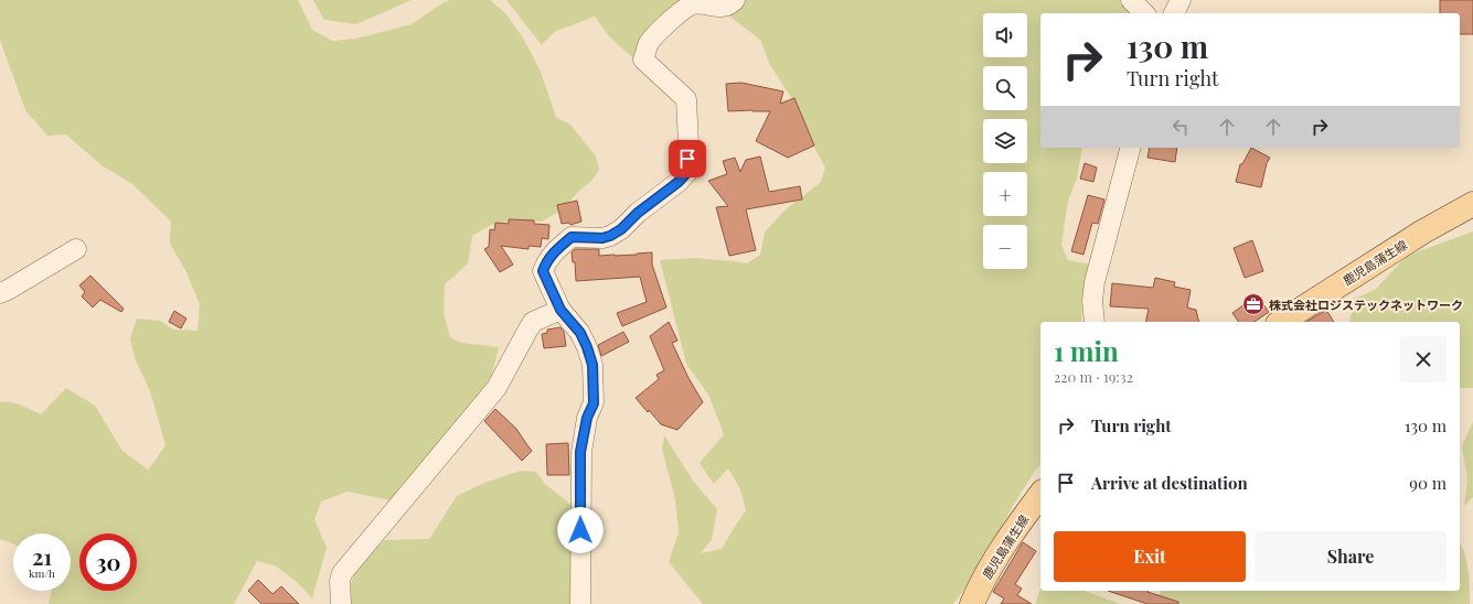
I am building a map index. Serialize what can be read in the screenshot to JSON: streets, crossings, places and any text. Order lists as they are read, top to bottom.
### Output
{
  "streets": {
    "main road": ["鹿児島蒲生線"]
  },
  "places": {
    "office": ["株式会社ロジステックネットワーク"]
  },
  "page": {
    "map_buttons": ["+", "−"],
    "turn": ["130 m", "Turn right"],
    "heading": ["1 min", "220 m · 19:32"],
    "list": [
      {
        "name": "Turn right",
        "value": "130 m"
      },
      {
        "name": "Arrive at destination",
        "value": "90 m"
      }
    ],
    "buttons": ["Exit", "Share"],
    "speed": "21 km/h",
    "limit": "30"
  }
}
